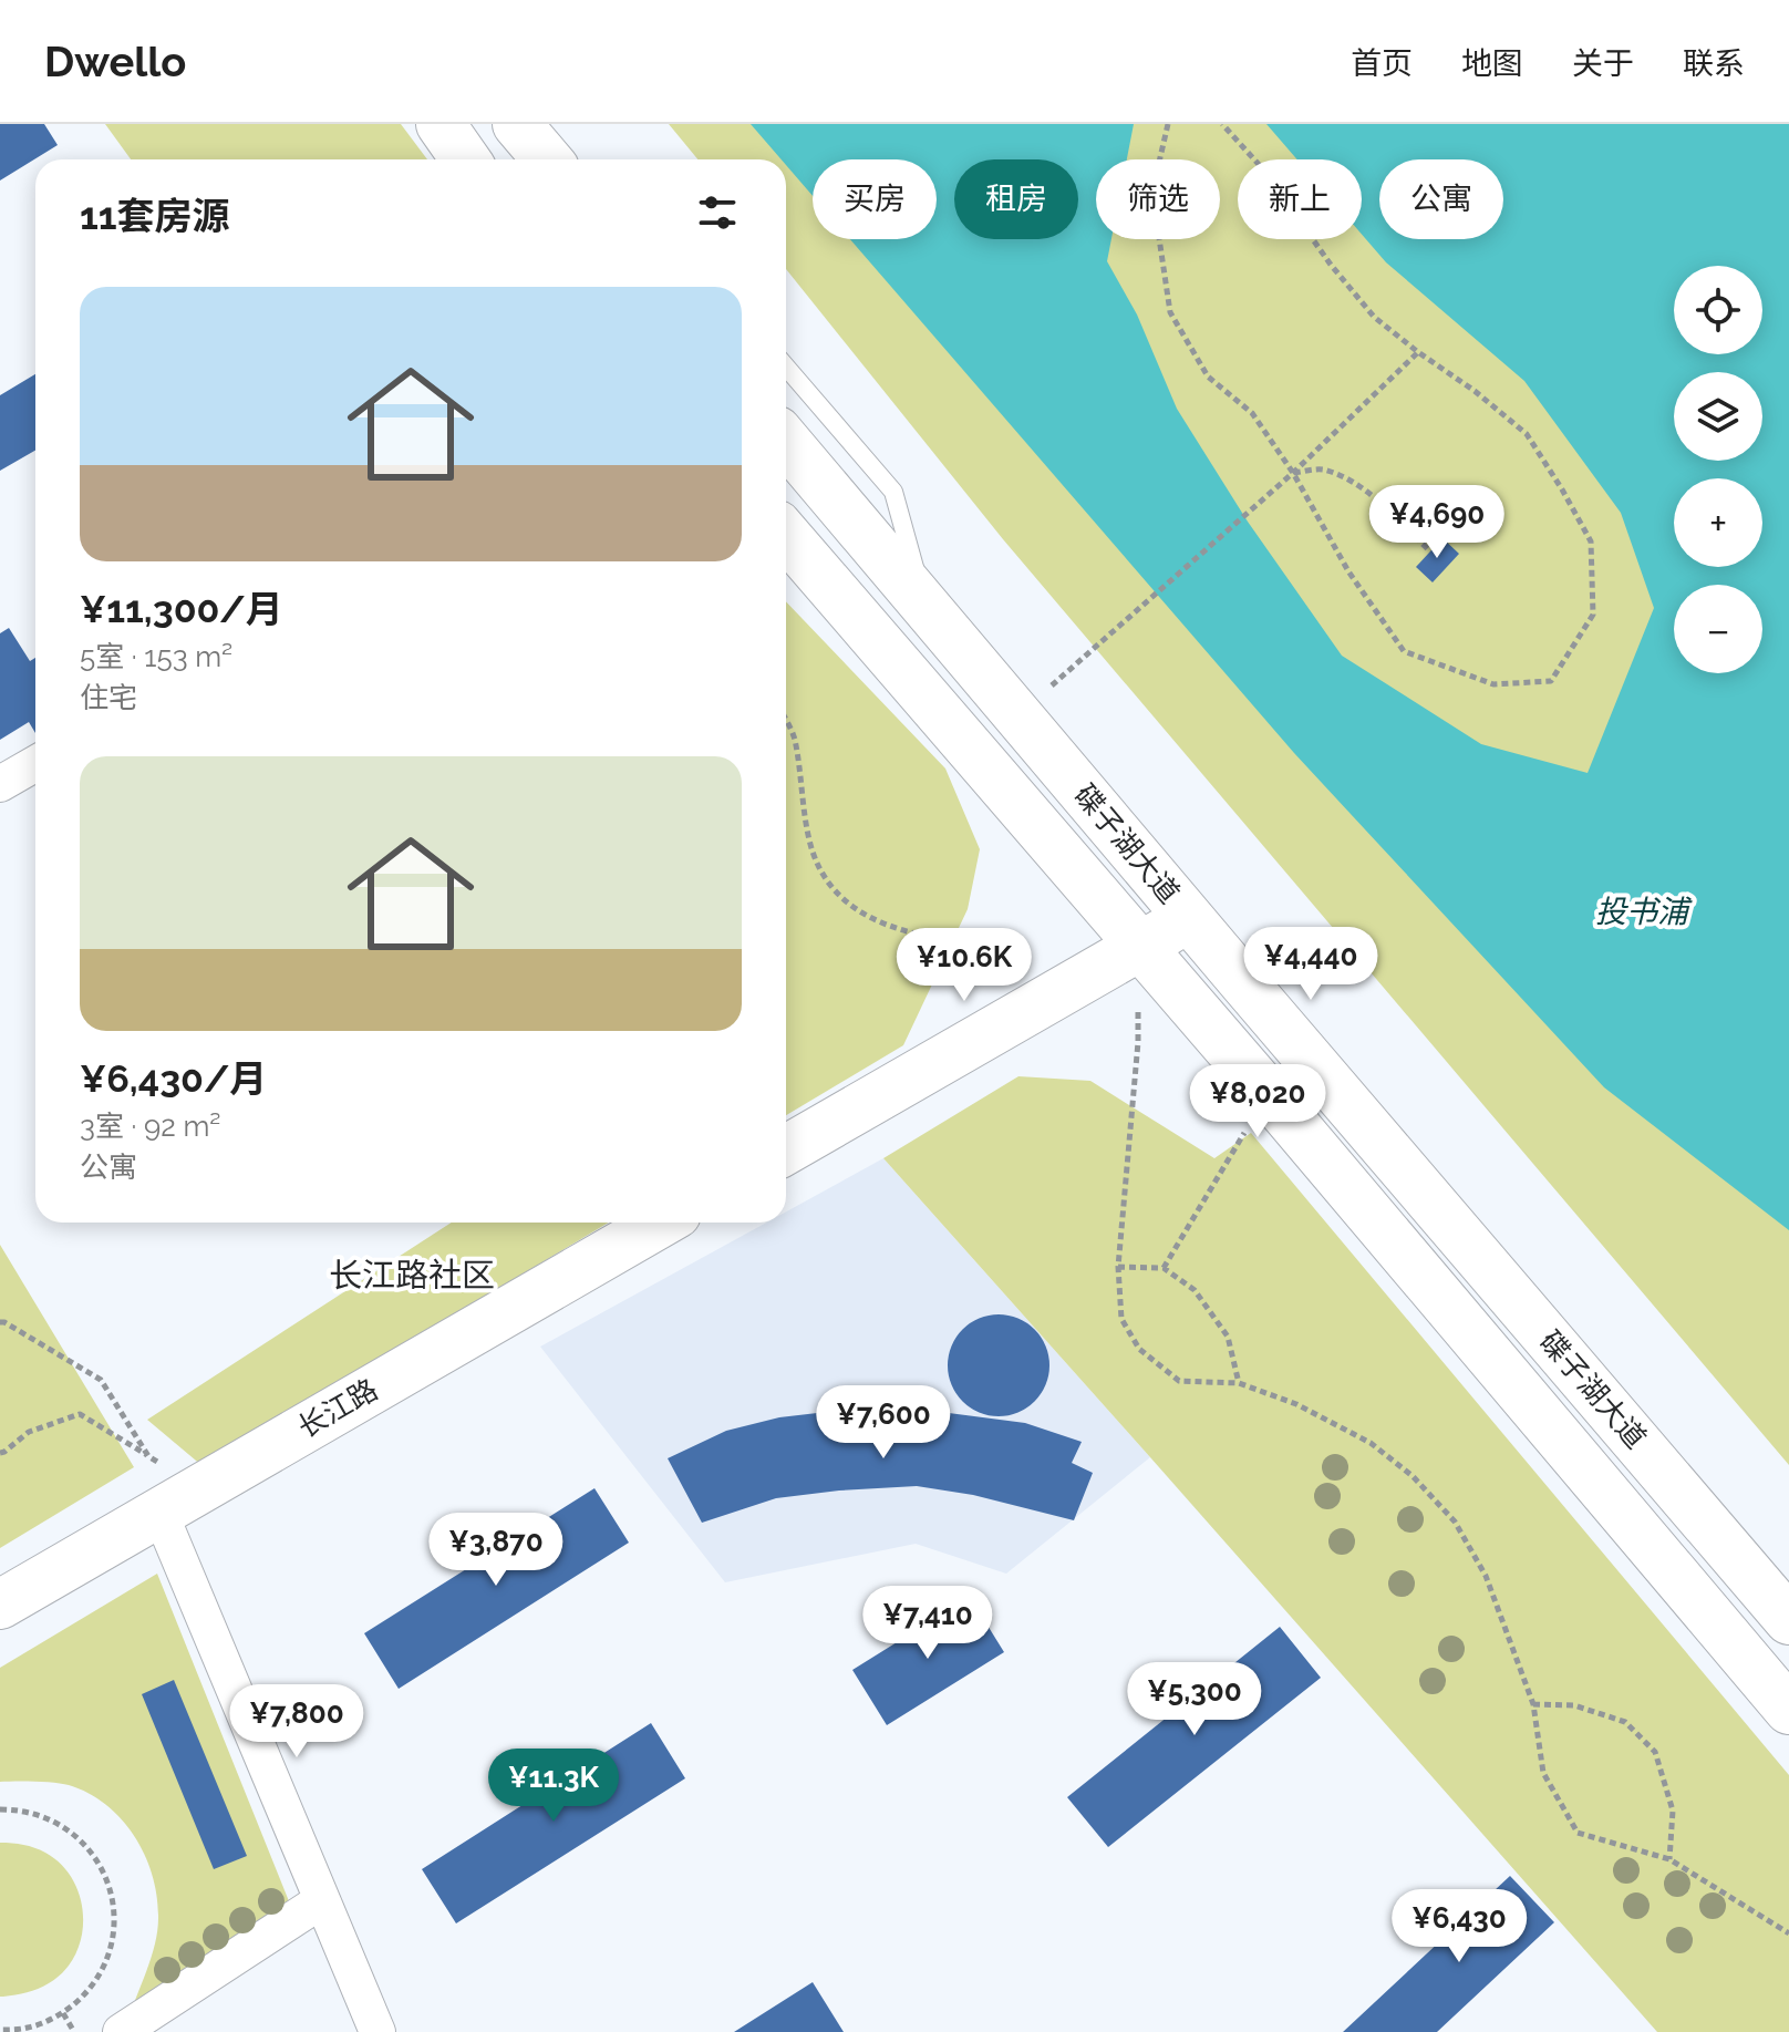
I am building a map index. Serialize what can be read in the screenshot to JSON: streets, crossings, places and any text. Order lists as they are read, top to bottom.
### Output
{
  "streets": {
    "main road": ["碟子湖大道", "长江路"]
  },
  "districts": ["长江路社区"],
  "water": ["投书浦"],
  "page": {
    "header": "Dwello",
    "nav": [
      "首页",
      "地图",
      "关于",
      "联系"
    ],
    "chip": [
      "买房",
      "租房",
      "筛选",
      "新上",
      "公寓"
    ],
    "heading": "11套房源",
    "map_buttons": ["+", "−"],
    "list": [
      {
        "name": "¥11,300/月",
        "note": "5室 · 153 m² · 住宅"
      },
      {
        "name": "¥6,430/月",
        "note": "3室 · 92 m² · 公寓"
      }
    ],
    "price": [
      "¥4,690",
      "¥4,440",
      "¥10.6K",
      "¥8,020",
      "¥7,600",
      "¥3,870",
      "¥7,410",
      "¥5,300",
      "¥7,800",
      "¥11.3K",
      "¥6,430"
    ]
  }
}
